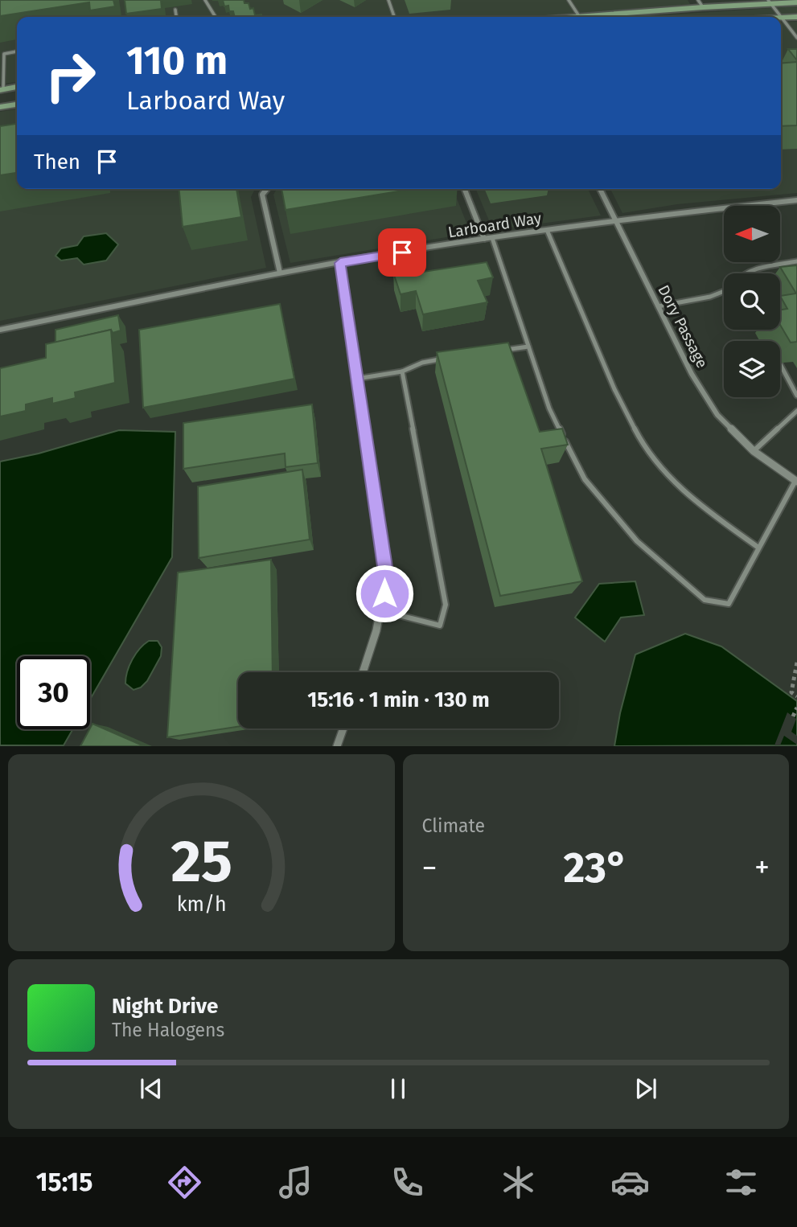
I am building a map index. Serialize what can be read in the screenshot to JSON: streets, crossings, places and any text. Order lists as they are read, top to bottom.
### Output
{
  "streets": {
    "street": ["Larboard Way", "Dory Passage"]
  },
  "crossings": [
    ["Larboard Way", "Dory Passage"]
  ],
  "north": "left",
  "page": {
    "turn": ["110 m", "Larboard Way"],
    "then": "Then",
    "limit": "30",
    "trip": "15:16 · 1 min · 130 m",
    "tile": "Climate",
    "heat": ["−", "23°", "+"],
    "song": ["Night Drive", "The Halogens"],
    "tabs": "15:15",
    "gauge": ["25", "km/h"]
  }
}
